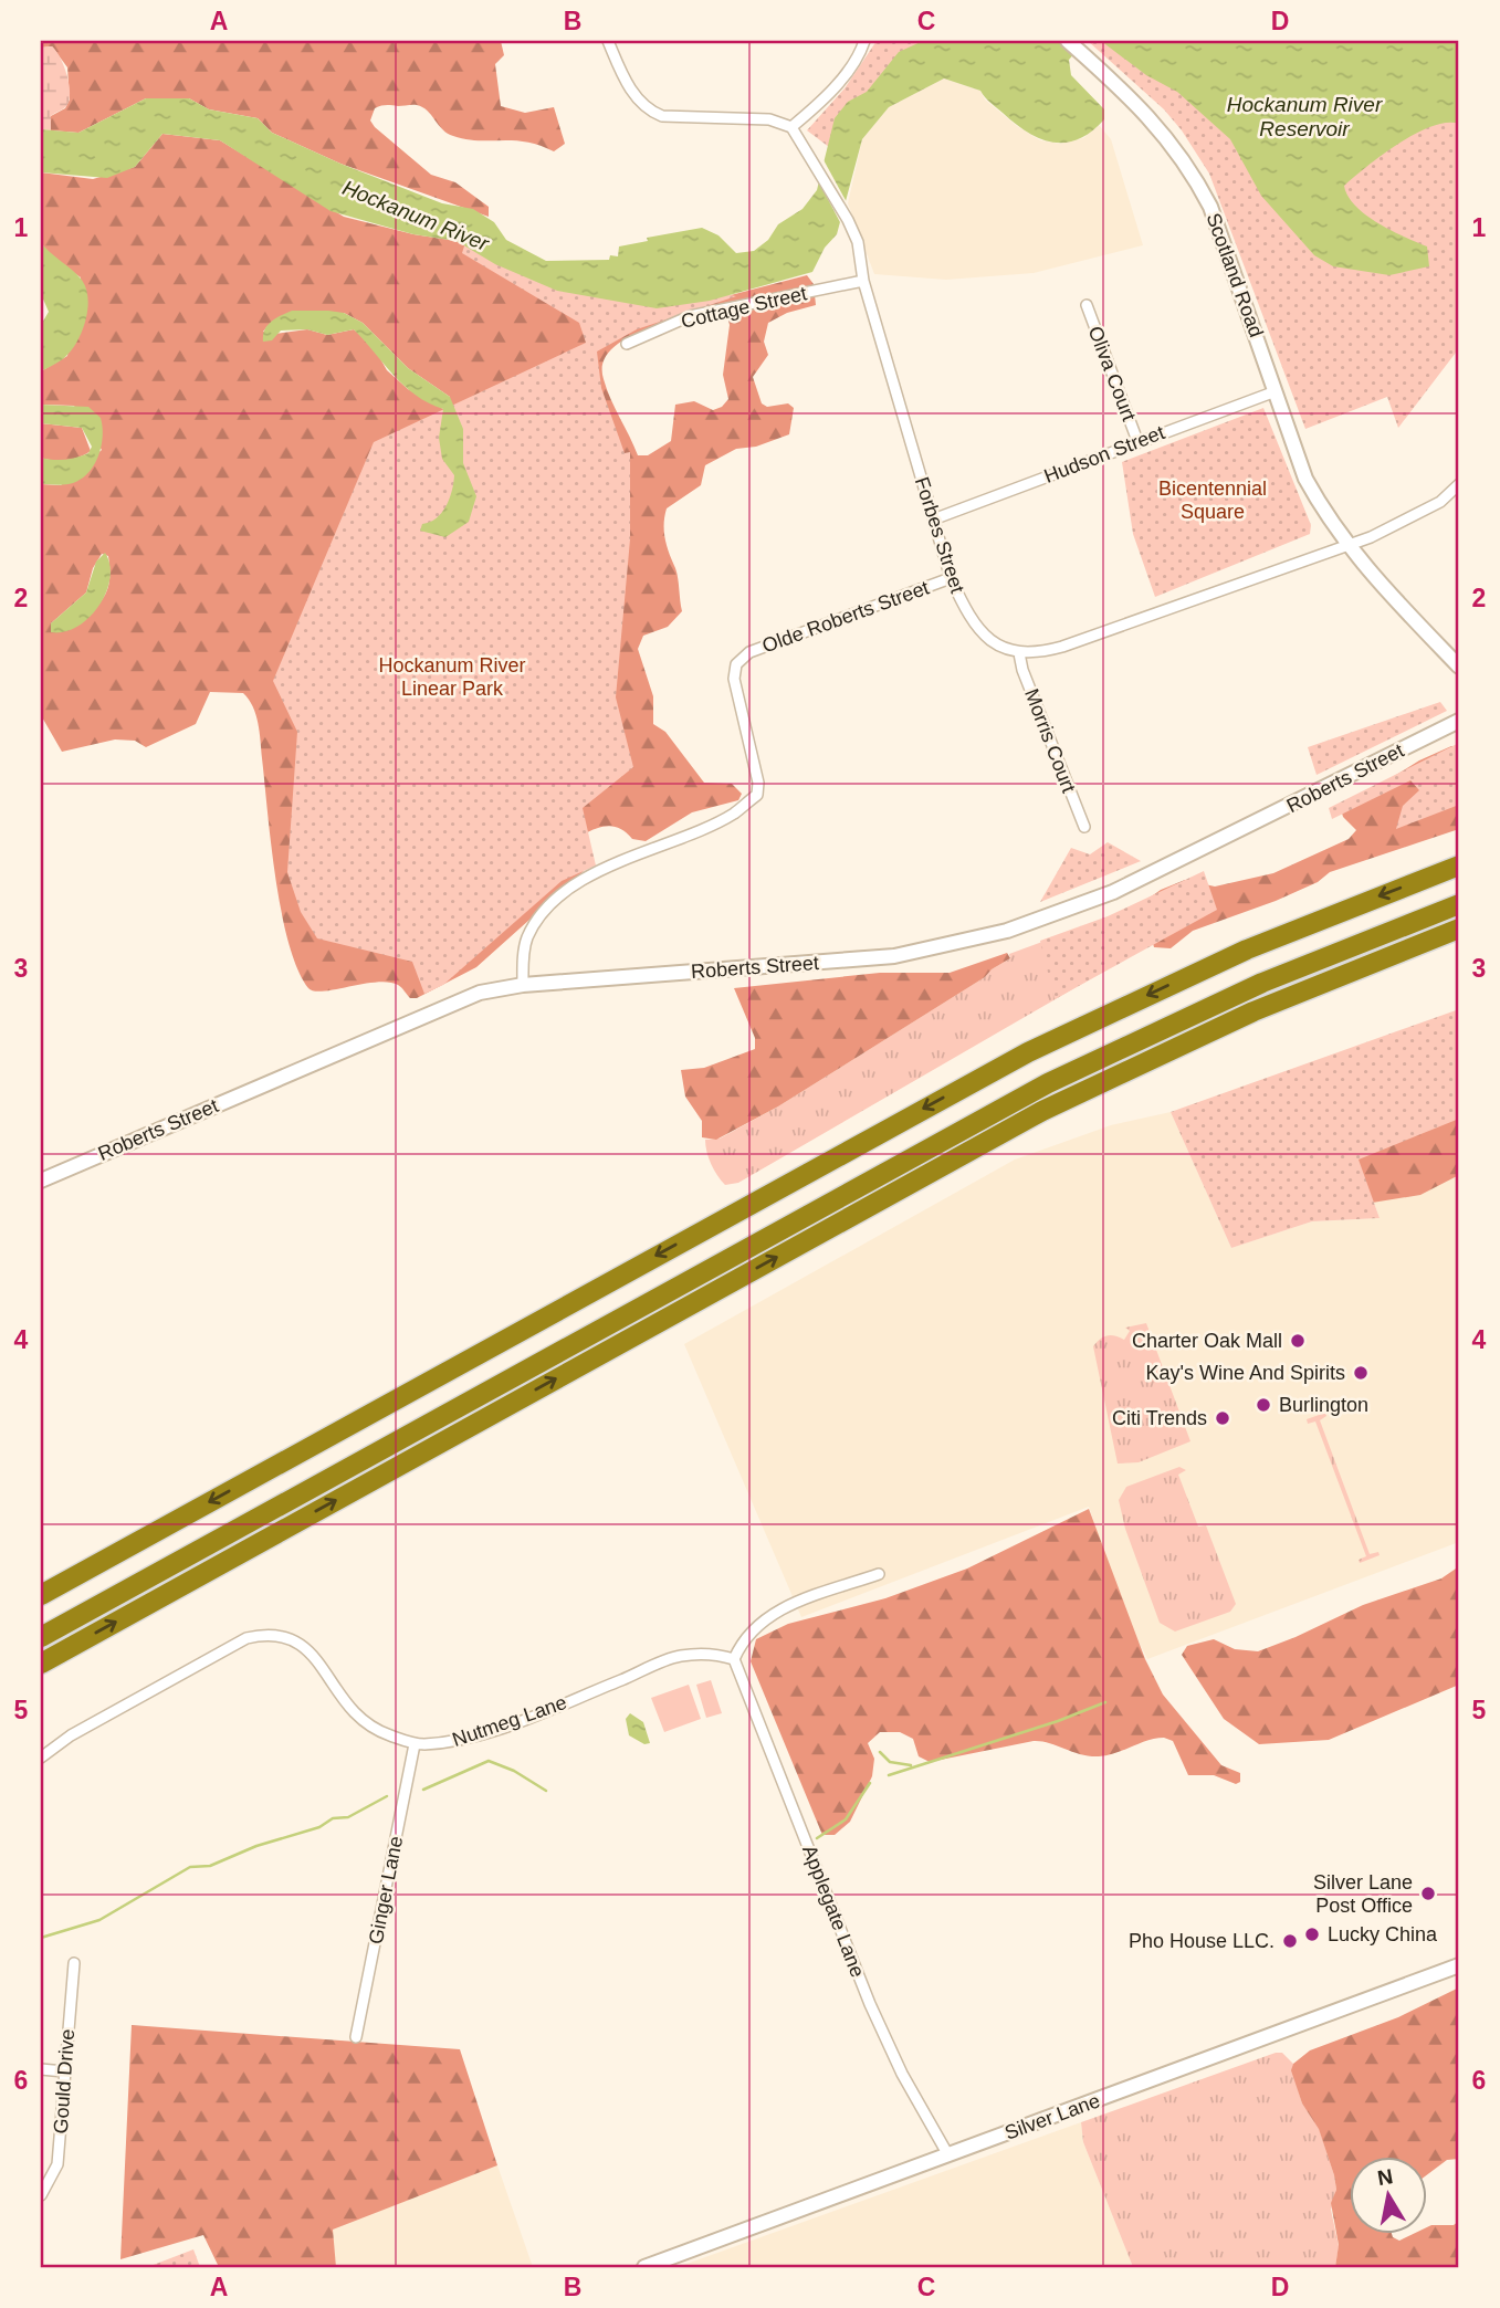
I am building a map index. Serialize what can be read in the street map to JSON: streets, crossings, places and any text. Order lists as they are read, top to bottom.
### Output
{
  "streets": {
    "main road": ["Scotland Road", "Roberts Street", "Silver Lane"],
    "street": [
      "Cottage Street",
      "Oliva Court",
      "Hudson Street",
      "Forbes Street",
      "Olde Roberts Street",
      "Morris Court",
      "Nutmeg Lane",
      "Ginger Lane",
      "Applegate Lane",
      "Gould Drive"
    ]
  },
  "crossings": [
    ["Scotland Road", "Hudson Street"],
    ["Cottage Street", "Forbes Street"],
    ["Oliva Court", "Hudson Street"],
    ["Hudson Street", "Forbes Street"],
    ["Forbes Street", "Olde Roberts Street"],
    ["Forbes Street", "Morris Court"],
    ["Olde Roberts Street", "Roberts Street"],
    ["Nutmeg Lane", "Ginger Lane"],
    ["Nutmeg Lane", "Applegate Lane"],
    ["Applegate Lane", "Silver Lane"]
  ],
  "water": ["Hockanum River Reservoir", "Hockanum River"],
  "parks": ["Bicentennial Square", "Hockanum River Linear Park"],
  "places": [
    "Charter Oak Mall",
    "Kay's Wine And Spirits",
    "Burlington",
    "Citi Trends",
    "Silver Lane Post Office",
    "Lucky China",
    "Pho House LLC."
  ],
  "north": "top",
  "grid": {
    "columns": [
      "A",
      "B",
      "C",
      "D"
    ],
    "rows": [
      "1",
      "2",
      "3",
      "4",
      "5",
      "6"
    ]
  }
}
